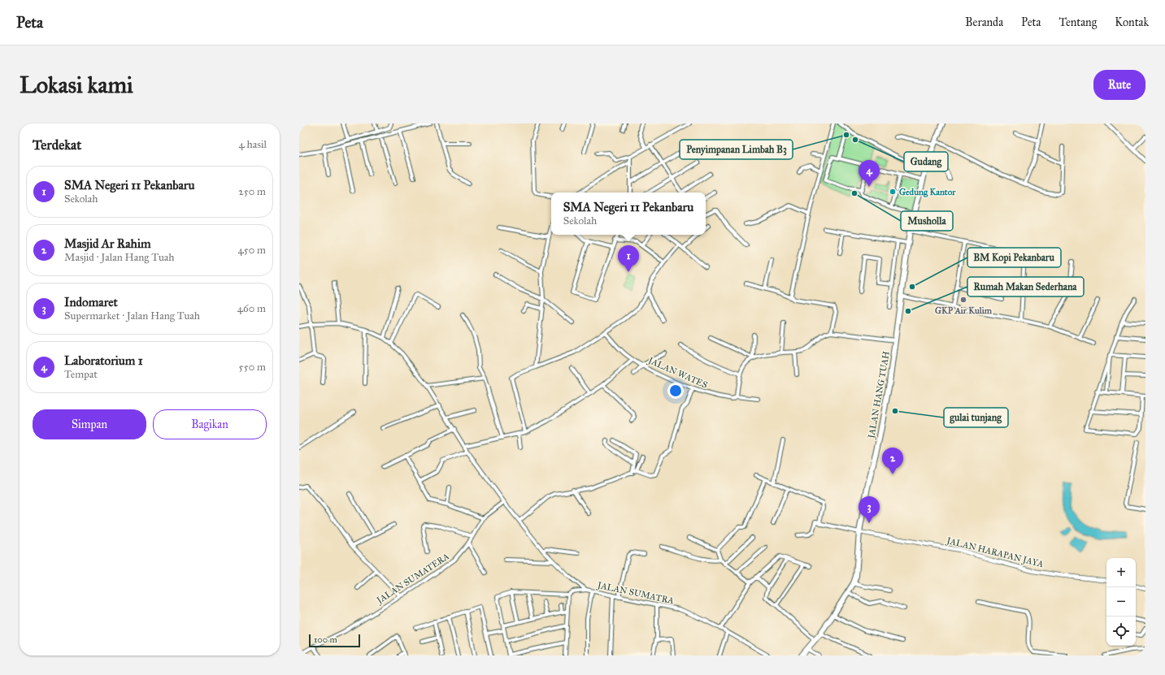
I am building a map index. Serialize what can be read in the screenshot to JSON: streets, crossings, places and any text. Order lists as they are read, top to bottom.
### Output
{
  "streets": {
    "main road": ["JALAN HANG TUAH"],
    "street": [
      "JALAN WATES",
      "JALAN HARAPAN JAYA",
      "JALAN SUMATERA",
      "JALAN SUMATRA"
    ]
  },
  "crossings": [
    ["JALAN HANG TUAH", "JALAN HARAPAN JAYA"],
    ["JALAN SUMATERA", "JALAN SUMATRA"]
  ],
  "places": [
    "Penyimpanan Limbah B3",
    "Gudang",
    "Gedung Kantor",
    "Musholla",
    "BM Kopi Pekanbaru",
    "GKP Air Kulim",
    "Rumah Makan Sederhana",
    "gulai tunjang"
  ],
  "scale_bar": "100 m",
  "page": {
    "header": "Peta",
    "nav": [
      "Beranda",
      "Peta",
      "Tentang",
      "Kontak"
    ],
    "buttons": [
      "Rute",
      ["Simpan", "Bagikan"]
    ],
    "title": "Lokasi kami",
    "heading": ["Terdekat", "4 hasil"],
    "pins": [
      "4",
      "1",
      "2",
      "3"
    ],
    "list": [
      {
        "mark": "1",
        "name": "SMA Negeri 11 Pekanbaru",
        "note": "Sekolah",
        "value": "250 m"
      },
      {
        "mark": "2",
        "name": "Masjid Ar Rahim",
        "note": "Masjid · Jalan Hang Tuah",
        "value": "450 m"
      },
      {
        "mark": "3",
        "name": "Indomaret",
        "note": "Supermarket · Jalan Hang Tuah",
        "value": "460 m"
      },
      {
        "mark": "4",
        "name": "Laboratorium 1",
        "note": "Tempat",
        "value": "550 m"
      }
    ],
    "popup": ["SMA Negeri 11 Pekanbaru", "Sekolah"],
    "map_buttons": ["+", "−"],
    "scale": "100 m"
  }
}
